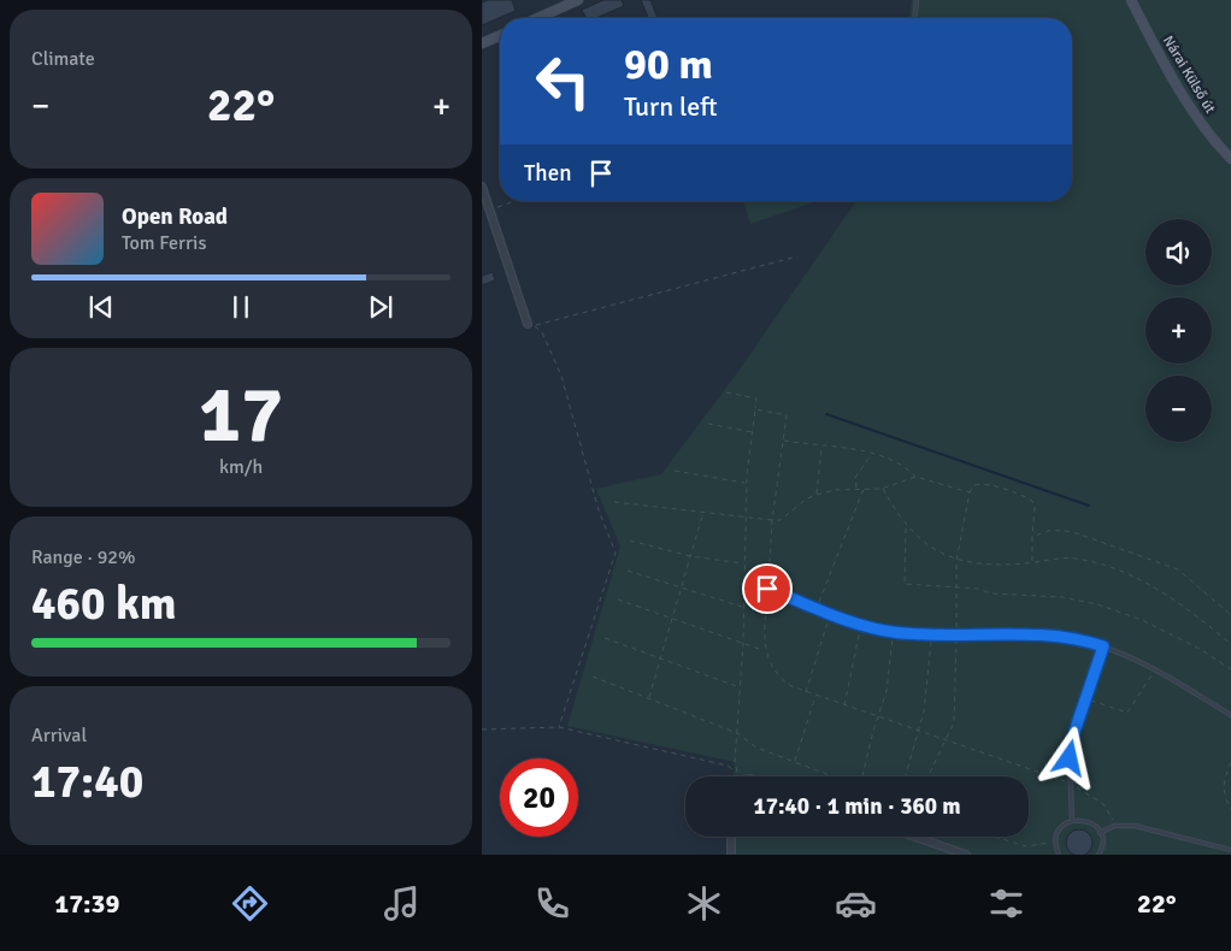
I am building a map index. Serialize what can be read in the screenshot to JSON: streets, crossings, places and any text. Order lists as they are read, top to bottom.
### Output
{
  "streets": {
    "street": ["Nárai Külső út"]
  },
  "page": {
    "tile": [
      "Climate",
      ["17", "km/h"],
      ["Range · 92%", "460 km"],
      ["Arrival", "17:40"]
    ],
    "turn": ["90 m", "Turn left"],
    "heat": ["−", "22°", "+"],
    "then": "Then",
    "song": ["Open Road", "Tom Ferris"],
    "map_buttons": ["+", "−"],
    "limit": "20",
    "trip": "17:40 · 1 min · 360 m",
    "tabs": ["17:39", "22°"]
  }
}
